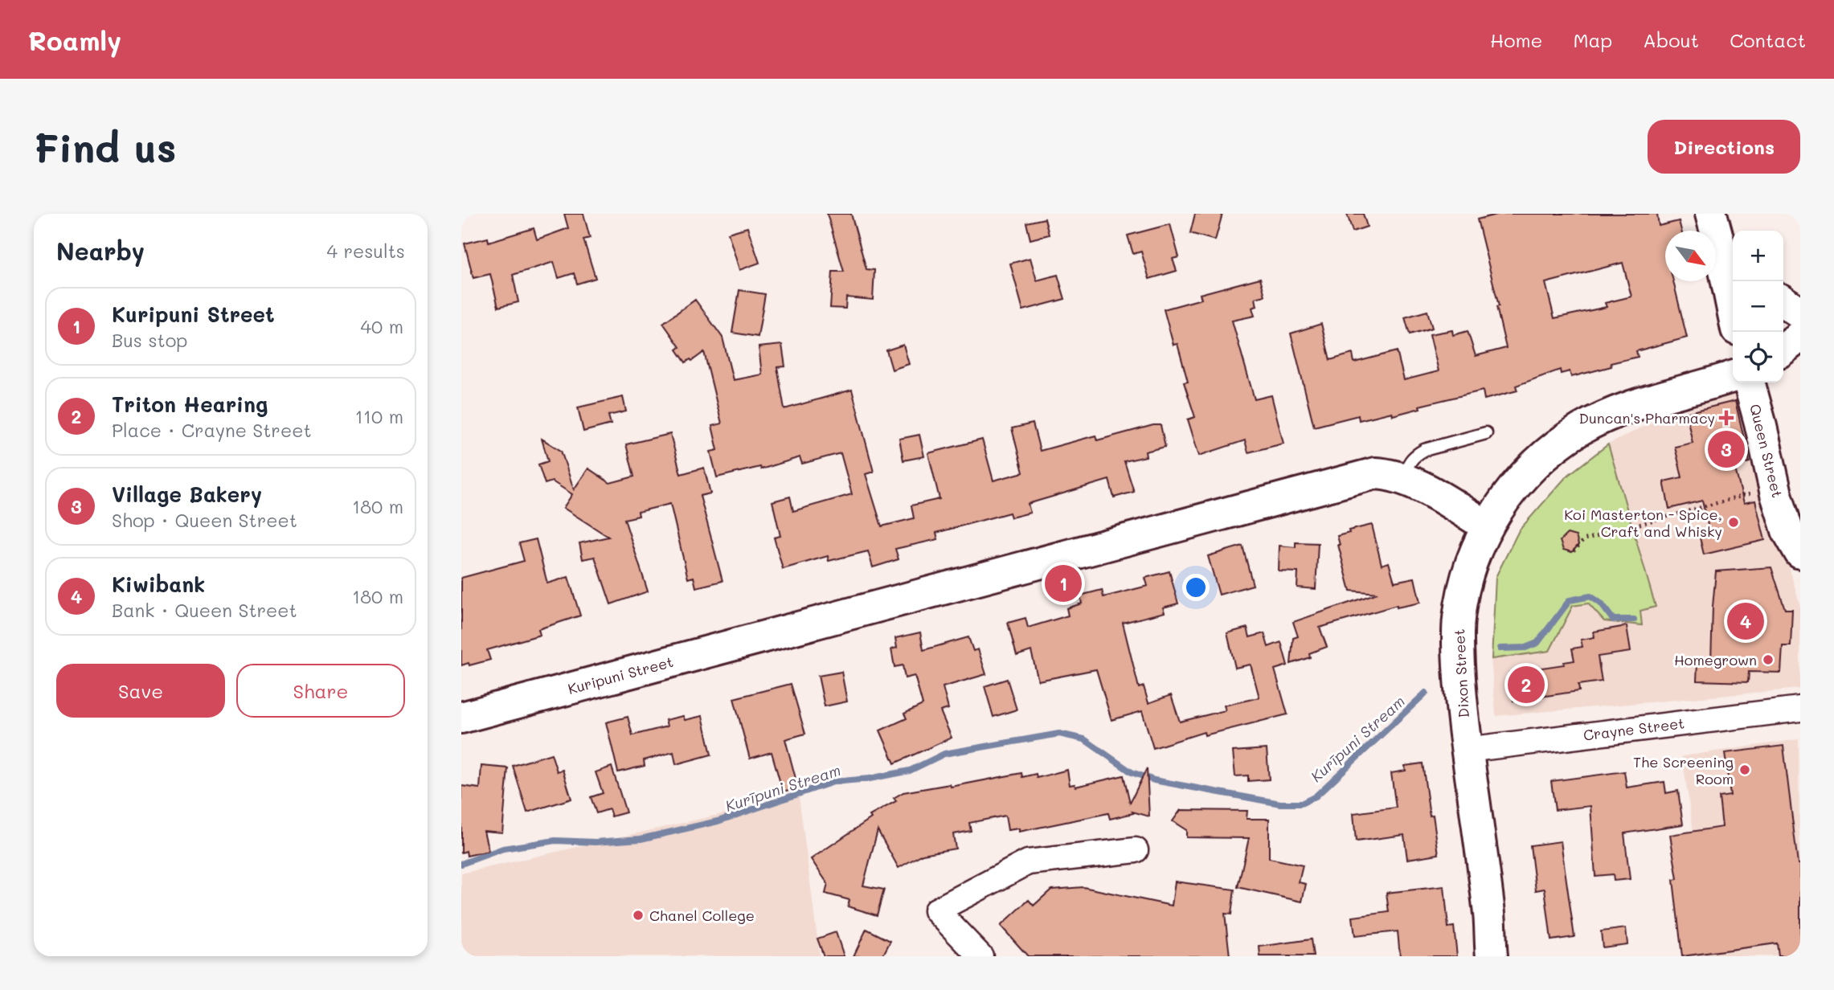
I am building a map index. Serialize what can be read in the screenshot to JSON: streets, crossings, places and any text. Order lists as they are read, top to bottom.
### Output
{
  "streets": {
    "street": [
      "Queen Street",
      "Dixon Street",
      "Kuripuni Street",
      "Crayne Street"
    ]
  },
  "crossings": [
    ["Dixon Street", "Kuripuni Street"],
    ["Dixon Street", "Crayne Street"]
  ],
  "water": ["Kurīpuni Stream"],
  "places": {
    "health": ["Duncan's Pharmacy"],
    "other": [
      "Koi Masterton - Spice, Craft and Whisky",
      "Homegrown",
      "The Screening Room",
      "Chanel College"
    ]
  },
  "north": "bottom right",
  "page": {
    "header": "Roamly",
    "nav": [
      "Home",
      "Map",
      "About",
      "Contact"
    ],
    "buttons": [
      "Directions",
      ["Save", "Share"]
    ],
    "title": "Find us",
    "heading": ["Nearby", "4 results"],
    "map_buttons": ["+", "−"],
    "list": [
      {
        "mark": "1",
        "name": "Kuripuni Street",
        "note": "Bus stop",
        "value": "40 m"
      },
      {
        "mark": "2",
        "name": "Triton Hearing",
        "note": "Place · Crayne Street",
        "value": "110 m"
      },
      {
        "mark": "3",
        "name": "Village Bakery",
        "note": "Shop · Queen Street",
        "value": "180 m"
      },
      {
        "mark": "4",
        "name": "Kiwibank",
        "note": "Bank · Queen Street",
        "value": "180 m"
      }
    ],
    "pins": [
      "3",
      "1",
      "4",
      "2"
    ]
  }
}
